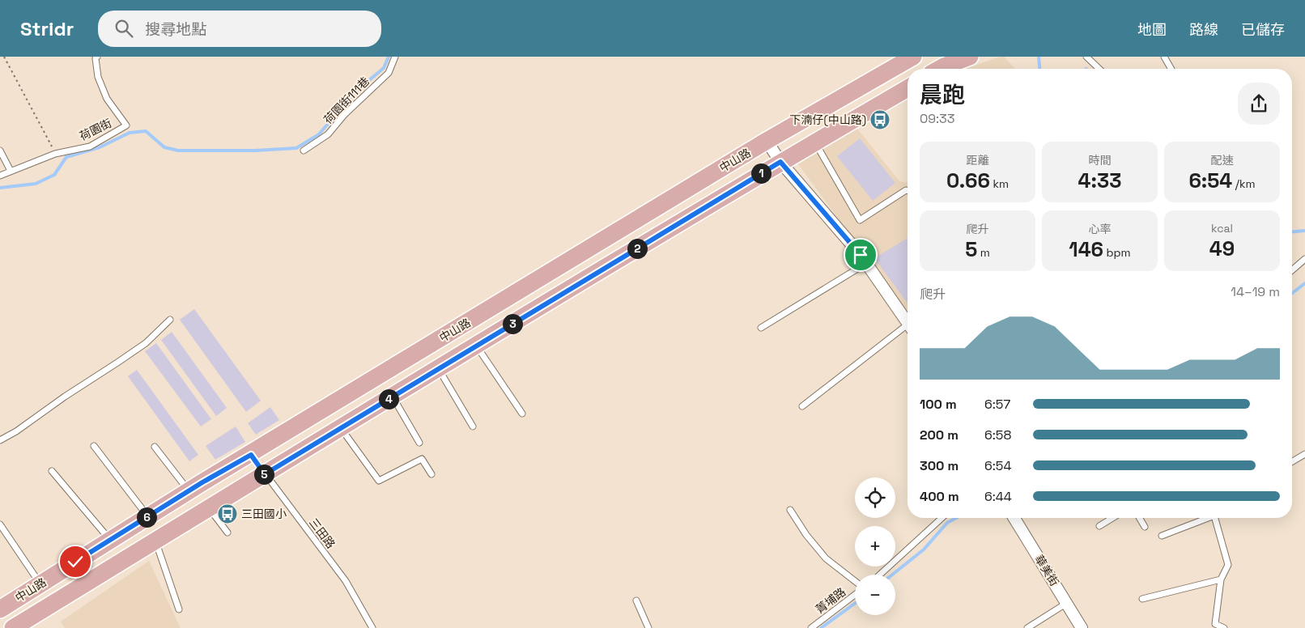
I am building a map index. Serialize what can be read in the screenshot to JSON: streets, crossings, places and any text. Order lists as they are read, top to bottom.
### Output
{
  "streets": {
    "main road": ["中山路"],
    "street": ["華美街"],
    "lane": [
      "荷園街111巷",
      "荷園街",
      "三田路",
      "菁埔路"
    ]
  },
  "crossings": [
    ["中山路", "三田路"]
  ],
  "places": {
    "bus stop": ["下湳仔(中山路)", "三田國小"]
  },
  "page": {
    "header": "Stridr",
    "search": "搜尋地點",
    "nav": ["地圖", "路線", "已儲存"],
    "heading": ["晨跑", "09:33"],
    "stats": [
      ["距離", "0.66 km"],
      ["時間", "4:33"],
      ["配速", "6:54 /km"],
      ["爬升", "5 m"],
      ["心率", "146 bpm"],
      ["kcal", "49"]
    ],
    "pins": [
      "1",
      "2",
      "3",
      "4",
      "5",
      "6"
    ],
    "chart": ["爬升", "14–19 m"],
    "list": [
      {
        "name": "100 m",
        "note": "6:57"
      },
      {
        "name": "200 m",
        "note": "6:58"
      },
      {
        "name": "300 m",
        "note": "6:54"
      },
      {
        "name": "400 m",
        "note": "6:44"
      }
    ],
    "map_buttons": ["+", "−"]
  }
}
